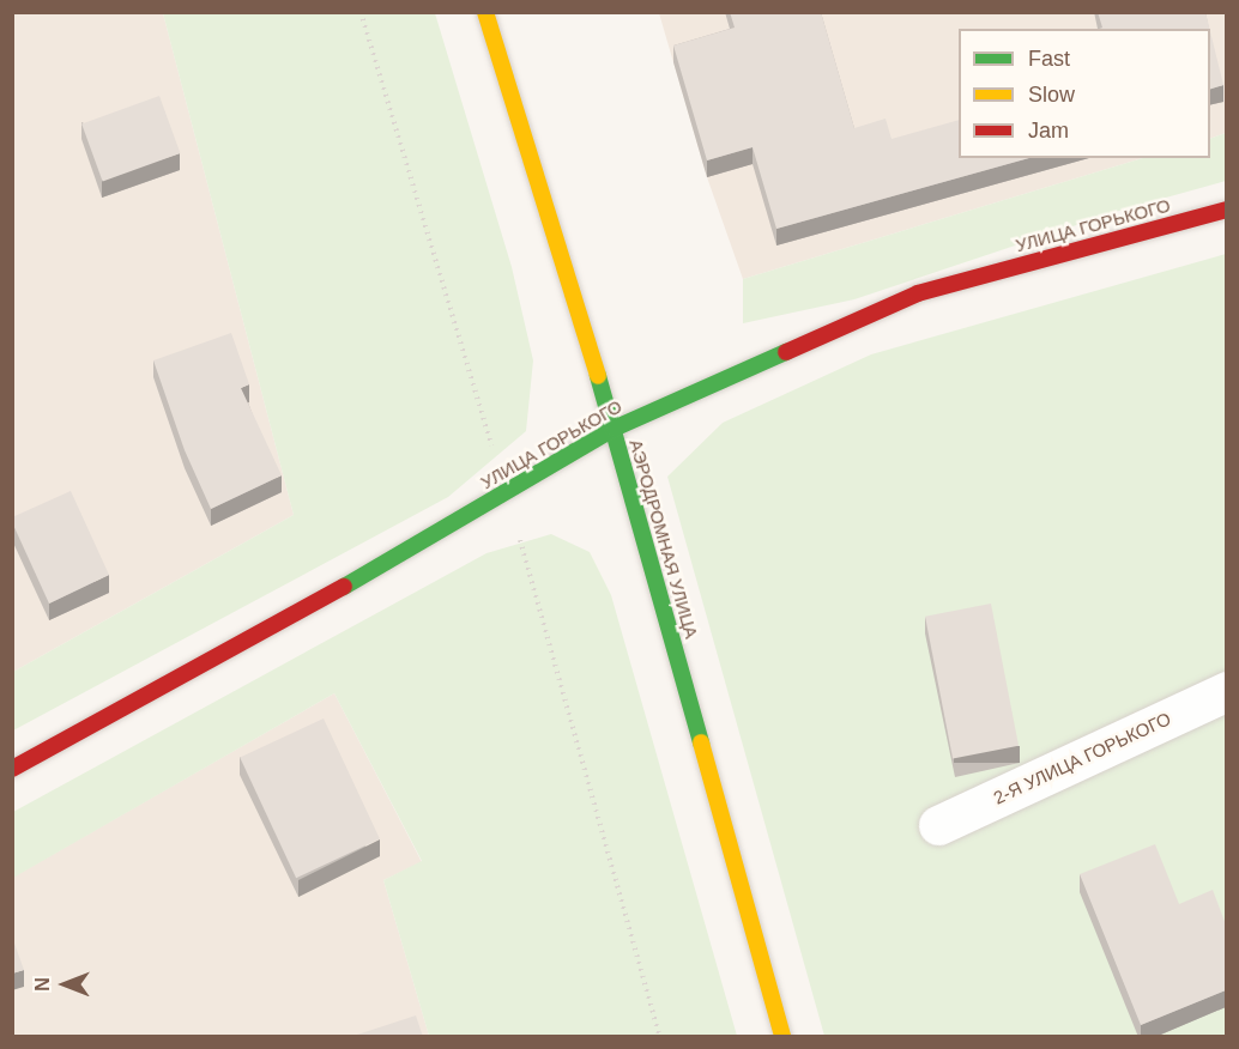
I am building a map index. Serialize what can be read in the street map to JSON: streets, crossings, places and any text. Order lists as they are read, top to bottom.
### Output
{
  "streets": {
    "street": ["УЛИЦА ГОРЬКОГО", "АЭРОДРОМНАЯ УЛИЦА", "2-Я УЛИЦА ГОРЬКОГО"]
  },
  "crossings": [
    ["УЛИЦА ГОРЬКОГО", "АЭРОДРОМНАЯ УЛИЦА"]
  ],
  "legend": ["Fast", "Slow", "Jam"],
  "north": "left"
}
